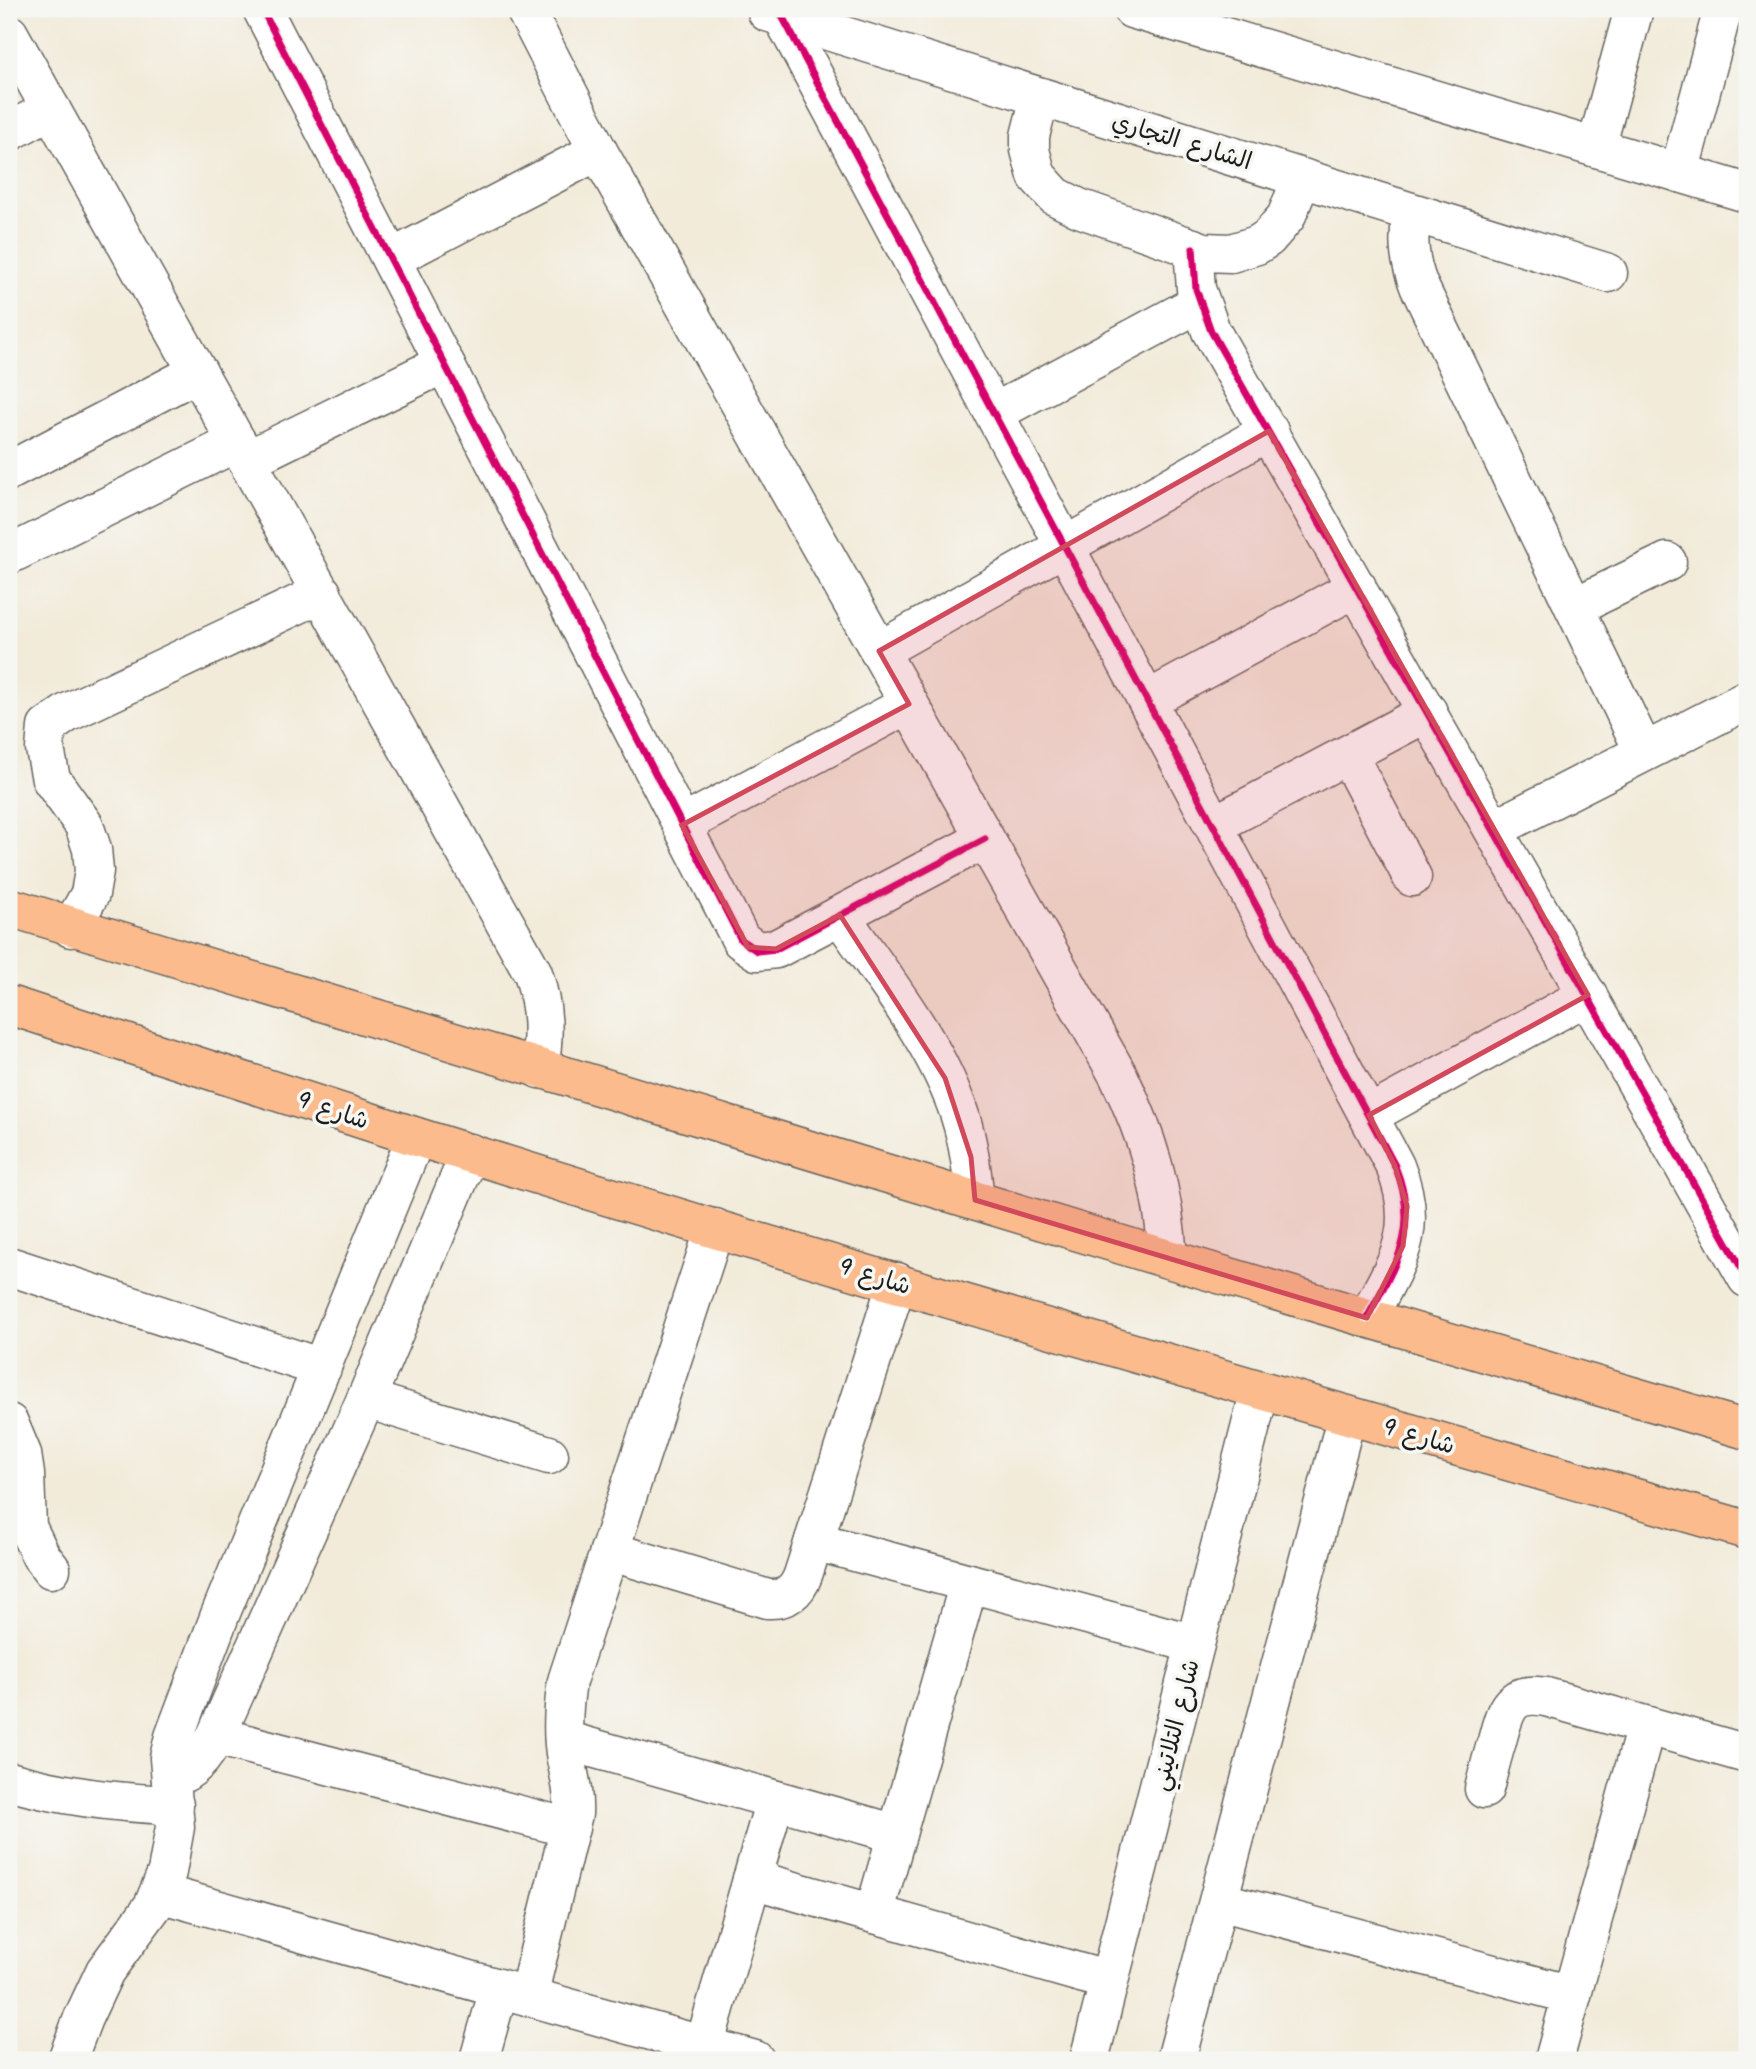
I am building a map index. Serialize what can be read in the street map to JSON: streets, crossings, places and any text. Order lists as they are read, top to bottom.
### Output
{
  "streets": {
    "main road": ["شارع 9"],
    "street": ["الشارع التجاري", "شارع التلاتيني"]
  },
  "crossings": [
    ["شارع 9", "شارع التلاتيني"]
  ]
}
